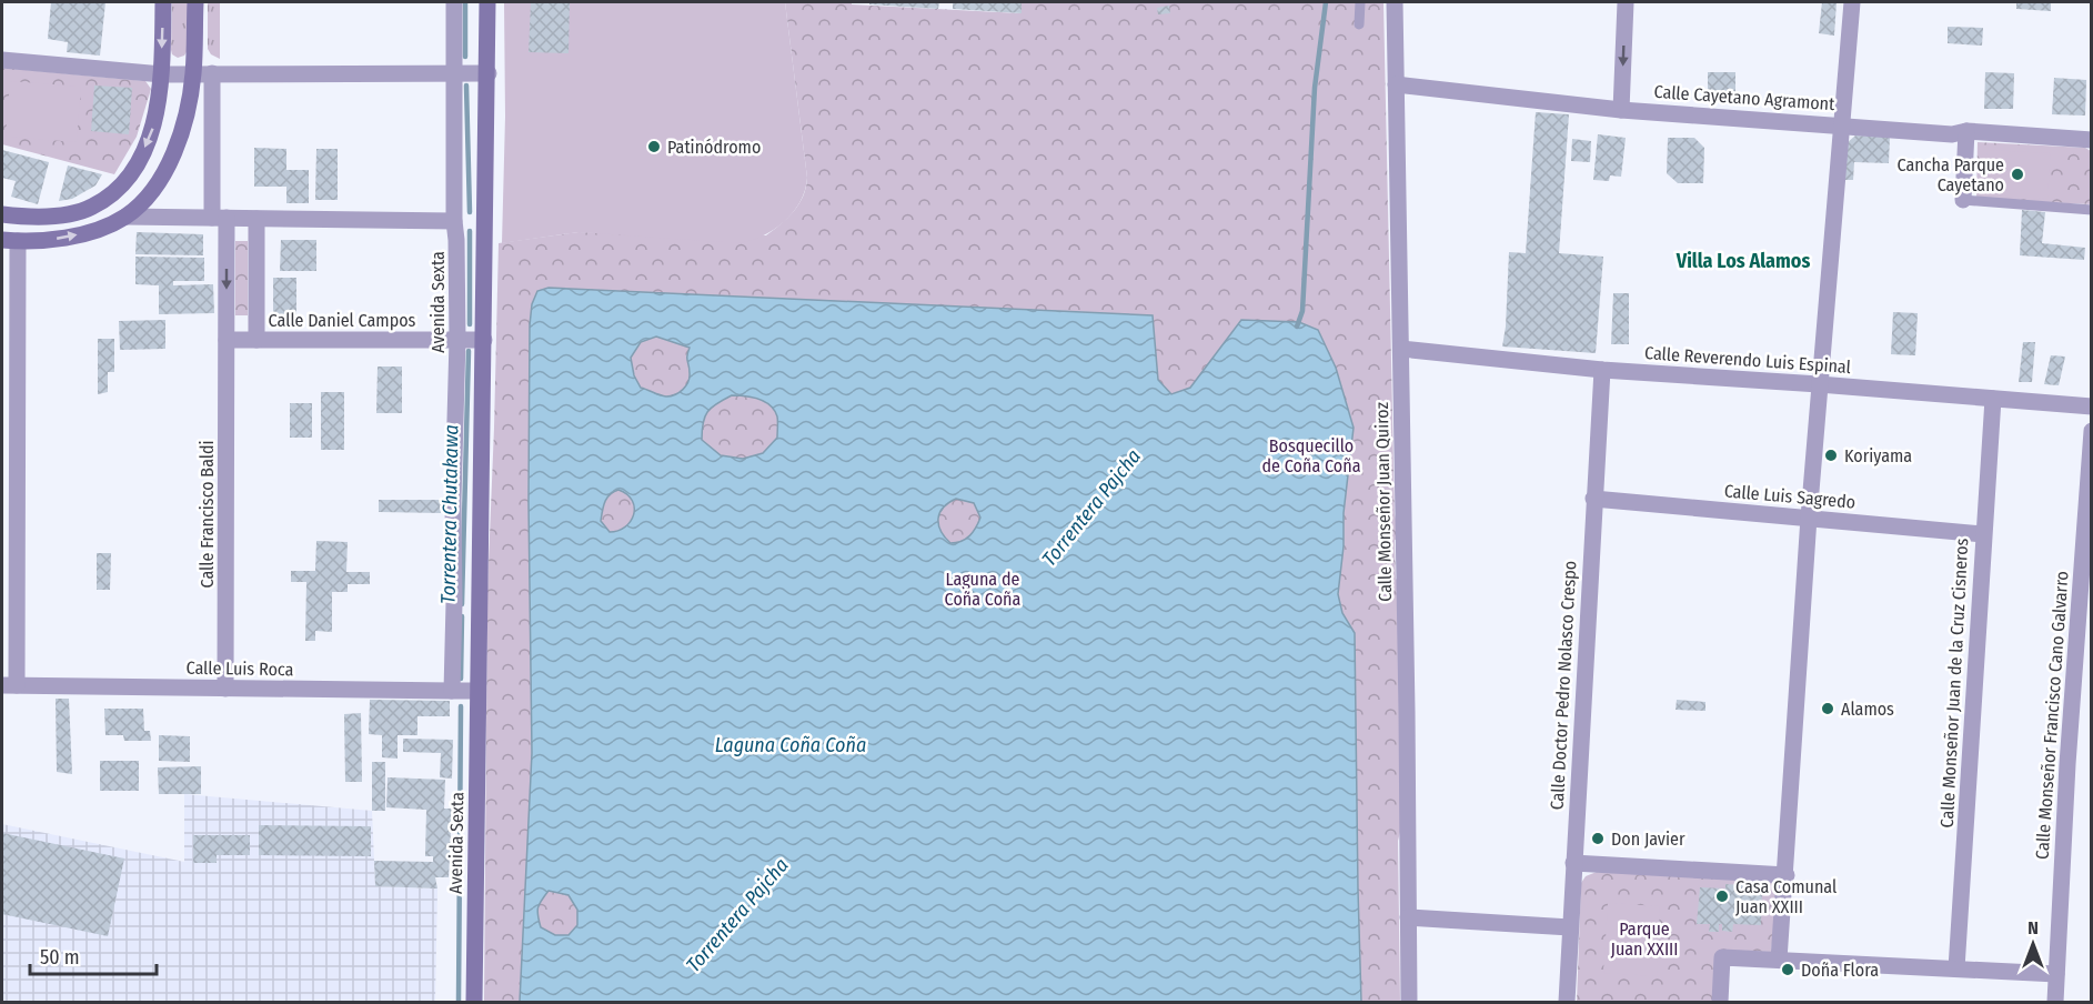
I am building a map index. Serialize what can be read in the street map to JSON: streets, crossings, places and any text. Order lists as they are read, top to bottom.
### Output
{
  "streets": {
    "main road": ["Avenida Sexta"],
    "street": [
      "Calle Cayetano Agramont",
      "Calle Daniel Campos",
      "Calle Reverendo Luis Espinal",
      "Calle Luis Sagredo",
      "Calle Monseñor Juan Quiroz",
      "Calle Francisco Baldi",
      "Calle Luis Roca",
      "Calle Monseñor Juan de la Cruz Cisneros",
      "Calle Doctor Pedro Nolasco Crespo",
      "Calle Monseñor Francisco Cano Galvarro"
    ]
  },
  "crossings": [
    ["Calle Cayetano Agramont", "Calle Monseñor Juan Quiroz"],
    ["Avenida Sexta", "Calle Daniel Campos"],
    ["Avenida Sexta", "Calle Luis Roca"],
    ["Calle Daniel Campos", "Calle Francisco Baldi"],
    ["Calle Reverendo Luis Espinal", "Calle Monseñor Juan Quiroz"],
    ["Calle Reverendo Luis Espinal", "Calle Monseñor Juan de la Cruz Cisneros"],
    ["Calle Reverendo Luis Espinal", "Calle Doctor Pedro Nolasco Crespo"],
    ["Calle Luis Sagredo", "Calle Monseñor Juan de la Cruz Cisneros"],
    ["Calle Luis Sagredo", "Calle Doctor Pedro Nolasco Crespo"],
    ["Calle Francisco Baldi", "Calle Luis Roca"]
  ],
  "districts": ["Villa Los Alamos"],
  "water": ["Torrentera Pajcha", "Torrentera Chutakawa", "Laguna Coña Coña"],
  "parks": ["Bosquecillo de Coña Coña", "Laguna de Coña Coña", "Parque Juan XXIII"],
  "places": [
    "Patinódromo",
    "Cancha Parque Cayetano",
    "Koriyama",
    "Alamos",
    "Don Javier",
    "Casa Comunal Juan XXIII",
    "Doña Flora"
  ],
  "scale_bar": "50 m",
  "north": "top"
}
